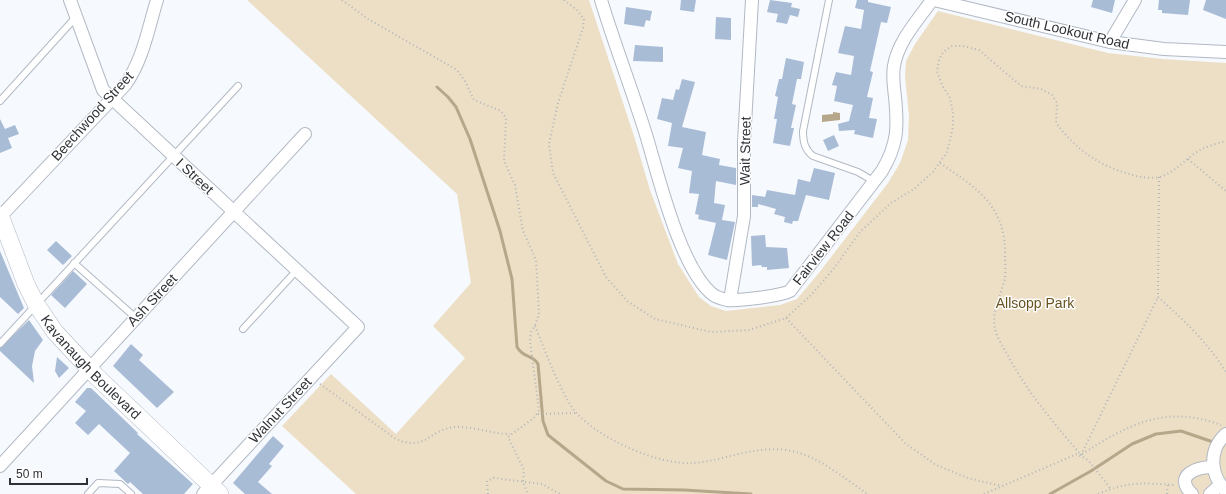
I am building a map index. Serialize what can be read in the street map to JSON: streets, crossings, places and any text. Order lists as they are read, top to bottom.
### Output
{
  "streets": {
    "street": [
      "South Lookout Road",
      "Beechwood Street",
      "Wait Street",
      "I Street",
      "Fairview Road",
      "Ash Street",
      "Kavanaugh Boulevard",
      "Walnut Street"
    ]
  },
  "crossings": [
    ["South Lookout Road", "Fairview Road"],
    ["Beechwood Street", "I Street"],
    ["Beechwood Street", "Kavanaugh Boulevard"],
    ["Wait Street", "Fairview Road"],
    ["I Street", "Ash Street"],
    ["I Street", "Walnut Street"],
    ["Ash Street", "Kavanaugh Boulevard"],
    ["Kavanaugh Boulevard", "Walnut Street"]
  ],
  "parks": ["Allsopp Park"],
  "scale_bar": "50 m"
}
